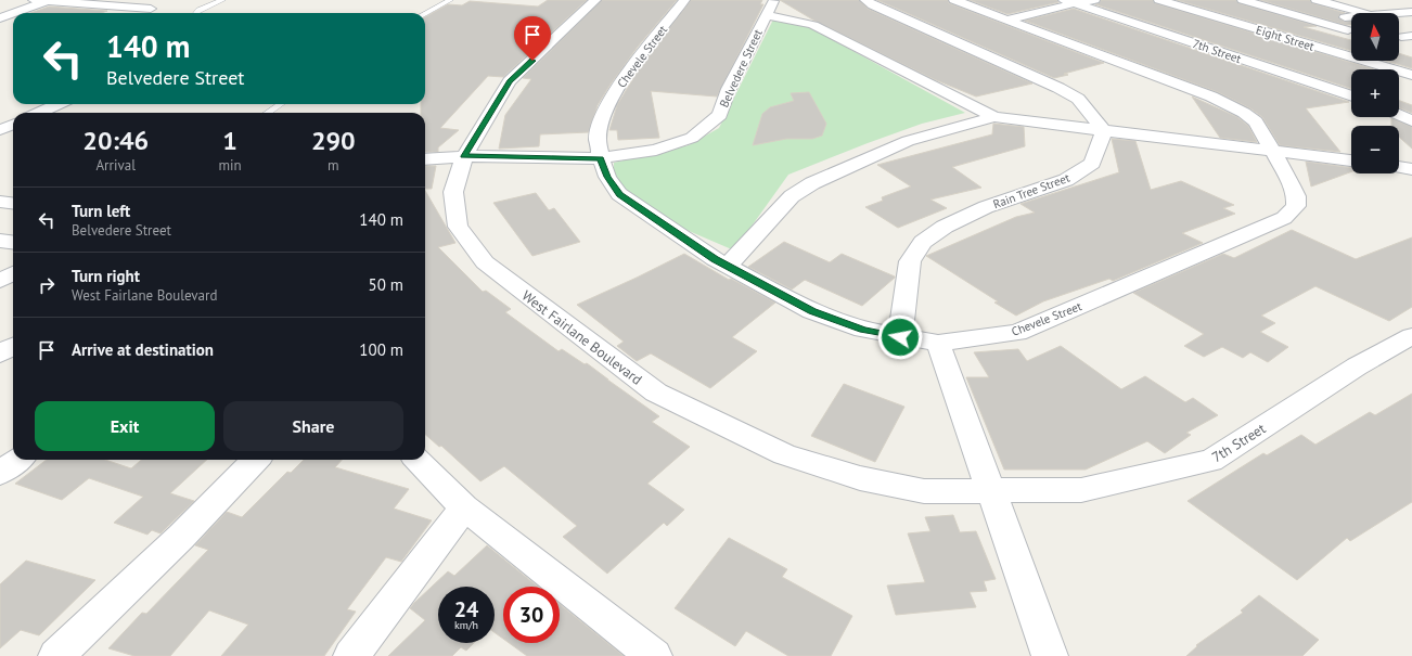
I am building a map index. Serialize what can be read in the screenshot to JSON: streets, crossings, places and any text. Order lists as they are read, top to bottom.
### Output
{
  "streets": {
    "street": [
      "Eight Street",
      "7th Street",
      "Chevele Street",
      "Belvedere Street",
      "Rain Tree Street",
      "West Fairlane Boulevard"
    ]
  },
  "crossings": [
    ["7th Street", "West Fairlane Boulevard"],
    ["Chevele Street", "Belvedere Street"],
    ["Chevele Street", "Rain Tree Street"],
    ["Belvedere Street", "West Fairlane Boulevard"]
  ],
  "north": "top",
  "page": {
    "map_buttons": ["+", "−"],
    "turn": ["140 m", "Belvedere Street"],
    "eta": [
      "20:46",
      "Arrival",
      "1",
      "min",
      "290",
      "m"
    ],
    "list": [
      {
        "name": "Turn left",
        "note": "Belvedere Street",
        "value": "140 m"
      },
      {
        "name": "Turn right",
        "note": "West Fairlane Boulevard",
        "value": "50 m"
      },
      {
        "name": "Arrive at destination",
        "value": "100 m"
      }
    ],
    "buttons": ["Exit", "Share"],
    "speed": "24 km/h",
    "limit": "30"
  }
}
